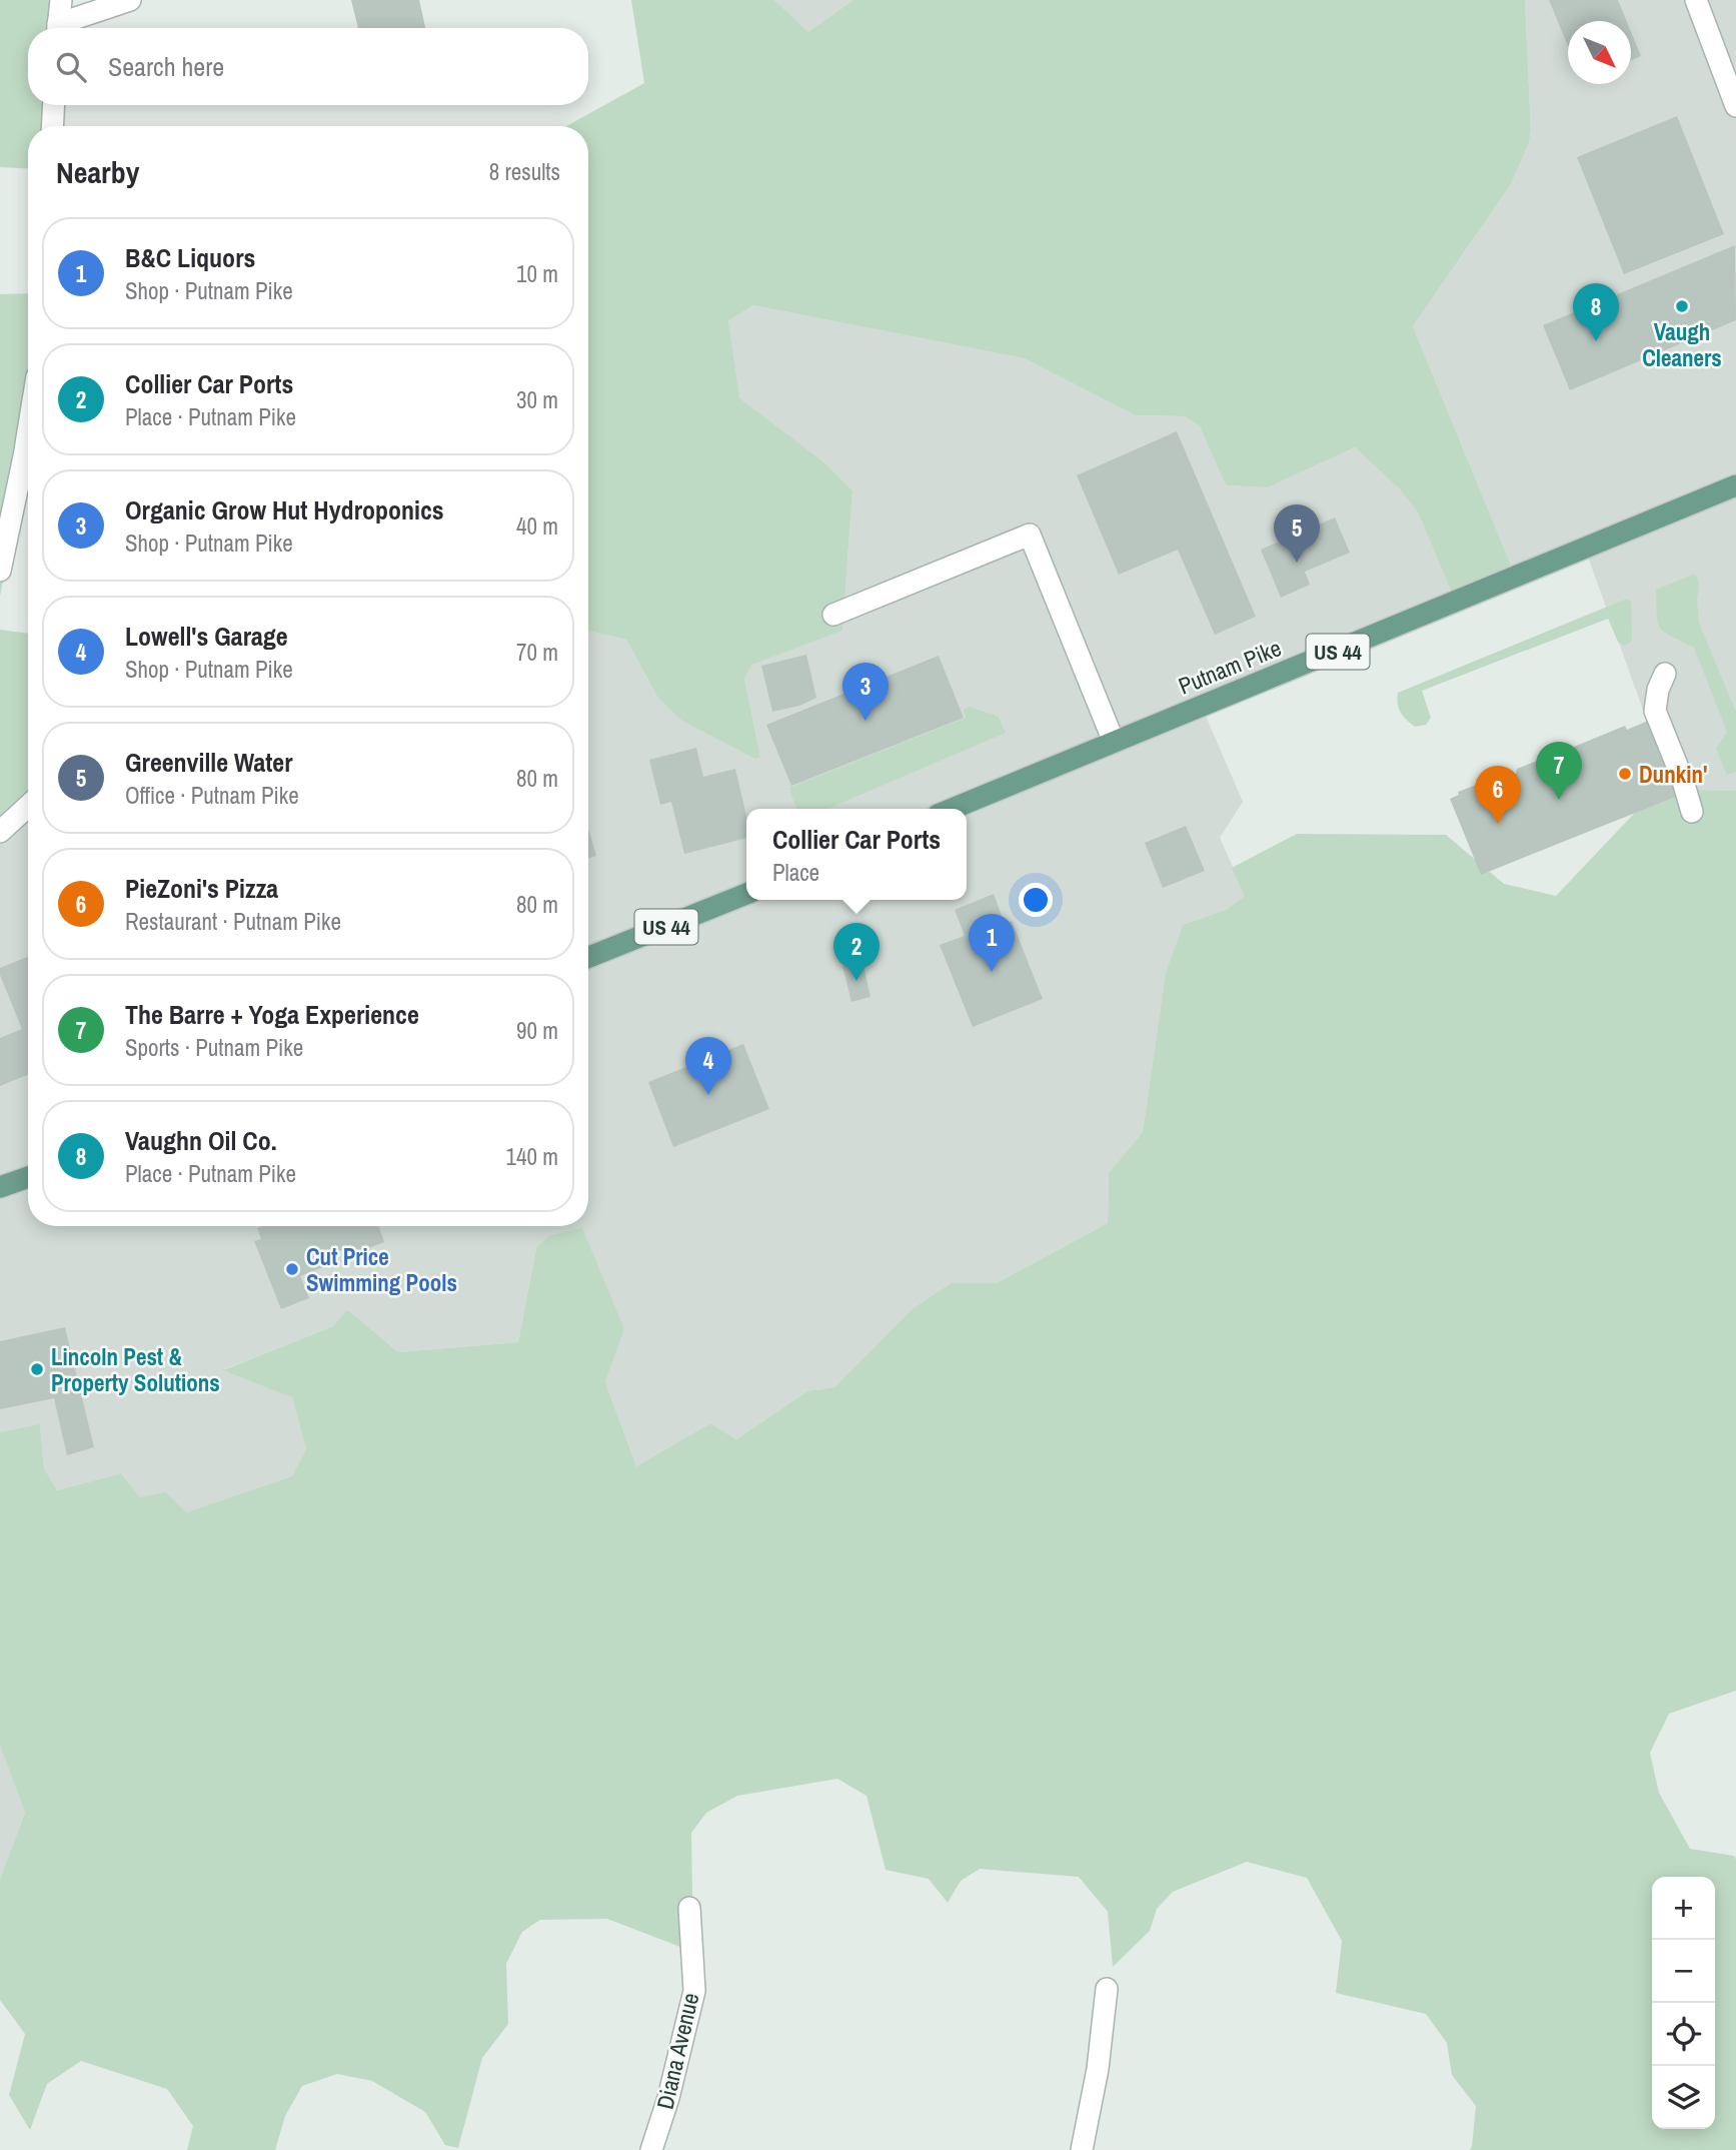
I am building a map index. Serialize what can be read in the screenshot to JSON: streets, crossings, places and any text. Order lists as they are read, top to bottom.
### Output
{
  "streets": {
    "main road": ["US 44", "Putnam Pike"],
    "street": ["Diana Avenue"]
  },
  "places": [
    "Vaugh Cleaners",
    "Dunkin'",
    "Cut Price Swimming Pools",
    "Lincoln Pest & Property Solutions"
  ],
  "north": "bottom right",
  "page": {
    "search": "Search here",
    "heading": ["Nearby", "8 results"],
    "list": [
      {
        "mark": "1",
        "name": "B&C Liquors",
        "note": "Shop · Putnam Pike",
        "value": "10 m"
      },
      {
        "mark": "2",
        "name": "Collier Car Ports",
        "note": "Place · Putnam Pike",
        "value": "30 m"
      },
      {
        "mark": "3",
        "name": "Organic Grow Hut Hydroponics",
        "note": "Shop · Putnam Pike",
        "value": "40 m"
      },
      {
        "mark": "4",
        "name": "Lowell's Garage",
        "note": "Shop · Putnam Pike",
        "value": "70 m"
      },
      {
        "mark": "5",
        "name": "Greenville Water",
        "note": "Office · Putnam Pike",
        "value": "80 m"
      },
      {
        "mark": "6",
        "name": "PieZoni's Pizza",
        "note": "Restaurant · Putnam Pike",
        "value": "80 m"
      },
      {
        "mark": "7",
        "name": "The Barre + Yoga Experience",
        "note": "Sports · Putnam Pike",
        "value": "90 m"
      },
      {
        "mark": "8",
        "name": "Vaughn Oil Co.",
        "note": "Place · Putnam Pike",
        "value": "140 m"
      }
    ],
    "pins": [
      "8",
      "5",
      "3",
      "7",
      "6",
      "1",
      "2",
      "4"
    ],
    "popup": ["Collier Car Ports", "Place"],
    "map_buttons": ["+", "−"]
  }
}
